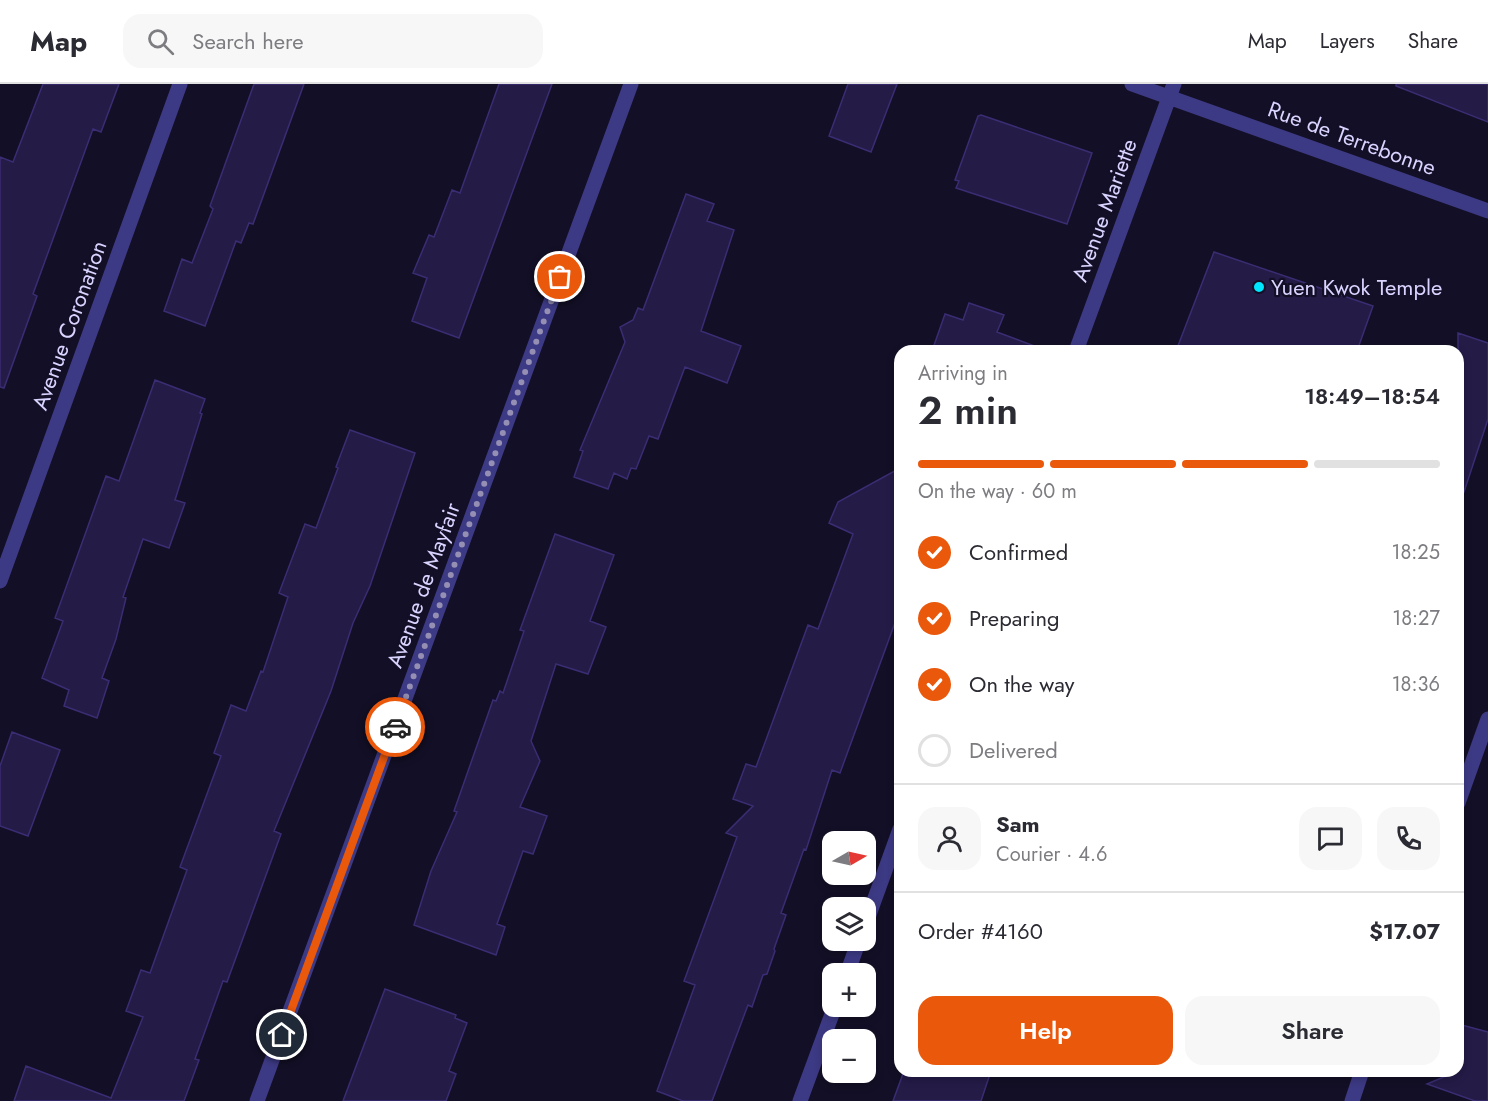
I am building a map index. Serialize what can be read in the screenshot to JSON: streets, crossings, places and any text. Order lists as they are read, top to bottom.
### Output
{
  "streets": {
    "street": [
      "Rue de Terrebonne",
      "Avenue Mariette",
      "Avenue Coronation",
      "Avenue de Mayfair"
    ]
  },
  "crossings": [
    ["Rue de Terrebonne", "Avenue Mariette"]
  ],
  "places": ["Yuen Kwok Temple"],
  "north": "right",
  "page": {
    "header": "Map",
    "search": "Search here",
    "nav": ["Map", "Layers", "Share"],
    "heading": ["2 min", "Arriving in", "18:49–18:54"],
    "panel": [
      "Sam",
      "Courier · 4.6",
      "Order #4160",
      "$17.07"
    ],
    "bar": "On the way · 60 m",
    "list": [
      ["Confirmed", "18:25"],
      ["Preparing", "18:27"],
      ["On the way", "18:36"],
      "Delivered"
    ],
    "map_buttons": ["+", "−"],
    "buttons": ["Help", "Share"]
  }
}
